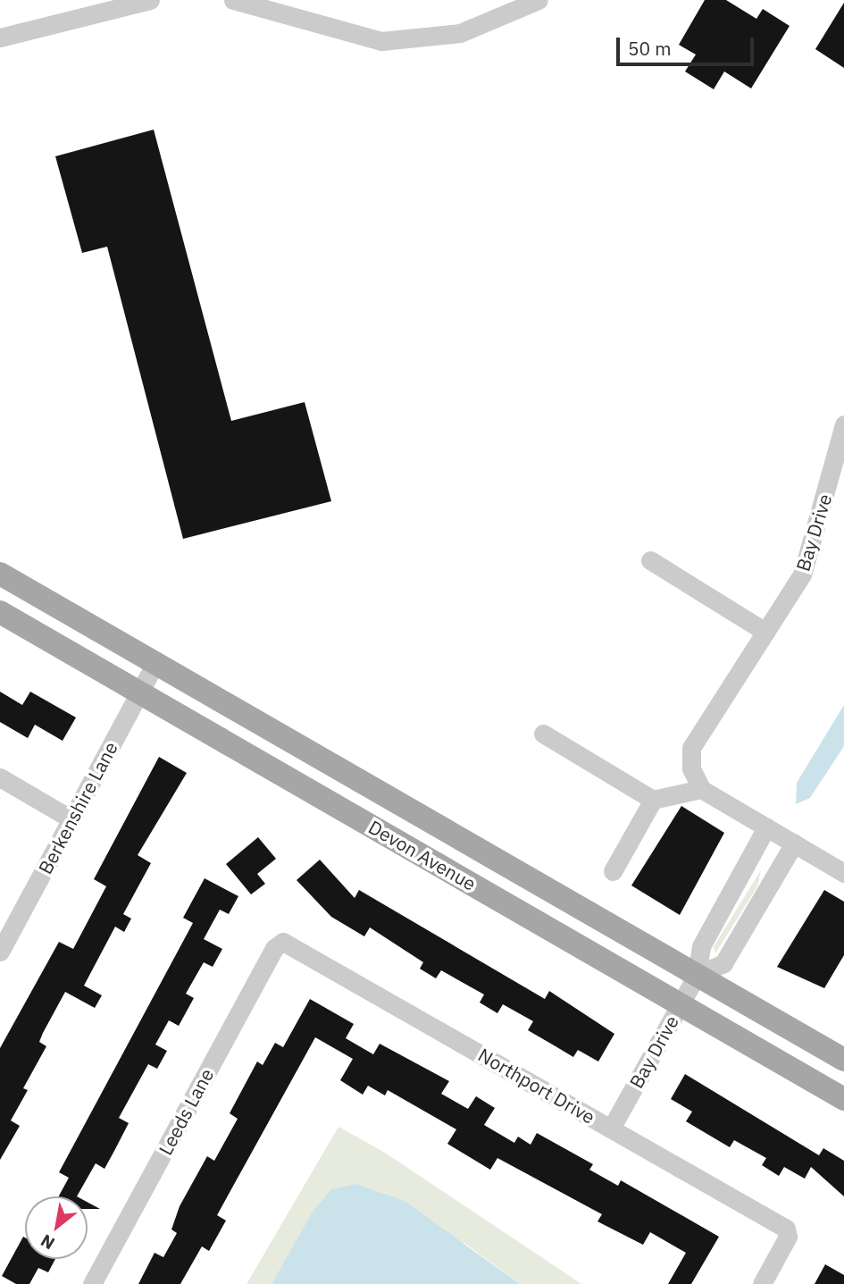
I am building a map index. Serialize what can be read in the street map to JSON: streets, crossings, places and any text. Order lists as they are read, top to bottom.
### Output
{
  "streets": {
    "main road": ["Devon Avenue"],
    "street": [
      "Bay Drive",
      "Berkenshire Lane",
      "Northport Drive",
      "Leeds Lane"
    ]
  },
  "crossings": [
    ["Bay Drive", "Devon Avenue"],
    ["Bay Drive", "Northport Drive"],
    ["Berkenshire Lane", "Devon Avenue"],
    ["Northport Drive", "Leeds Lane"]
  ],
  "scale_bar": "50 m",
  "north": "bottom left"
}
